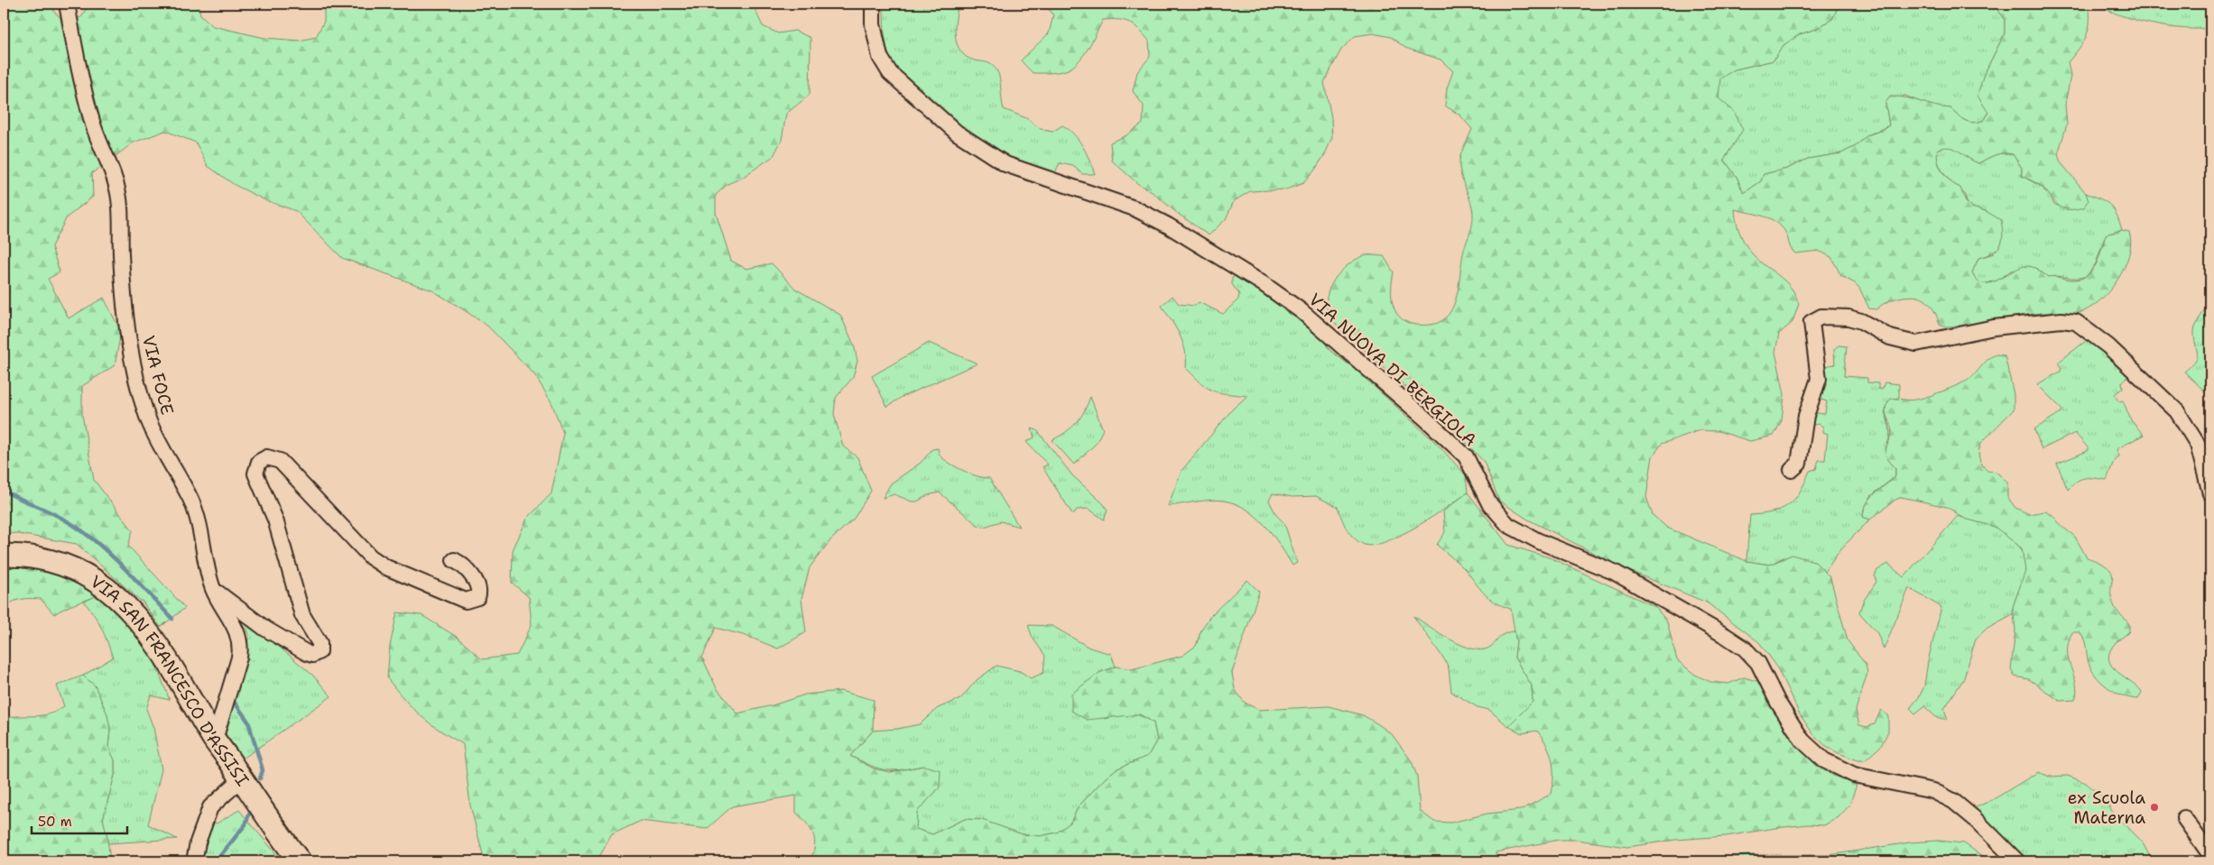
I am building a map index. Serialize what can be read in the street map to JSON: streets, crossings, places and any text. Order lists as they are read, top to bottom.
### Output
{
  "streets": {
    "main road": ["VIA SAN FRANCESCO D'ASSISI"],
    "street": ["VIA NUOVA DI BERGIOLA", "VIA FOCE"]
  },
  "crossings": [
    ["VIA FOCE", "VIA SAN FRANCESCO D'ASSISI"]
  ],
  "places": ["ex Scuola Materna"],
  "scale_bar": "50 m"
}
